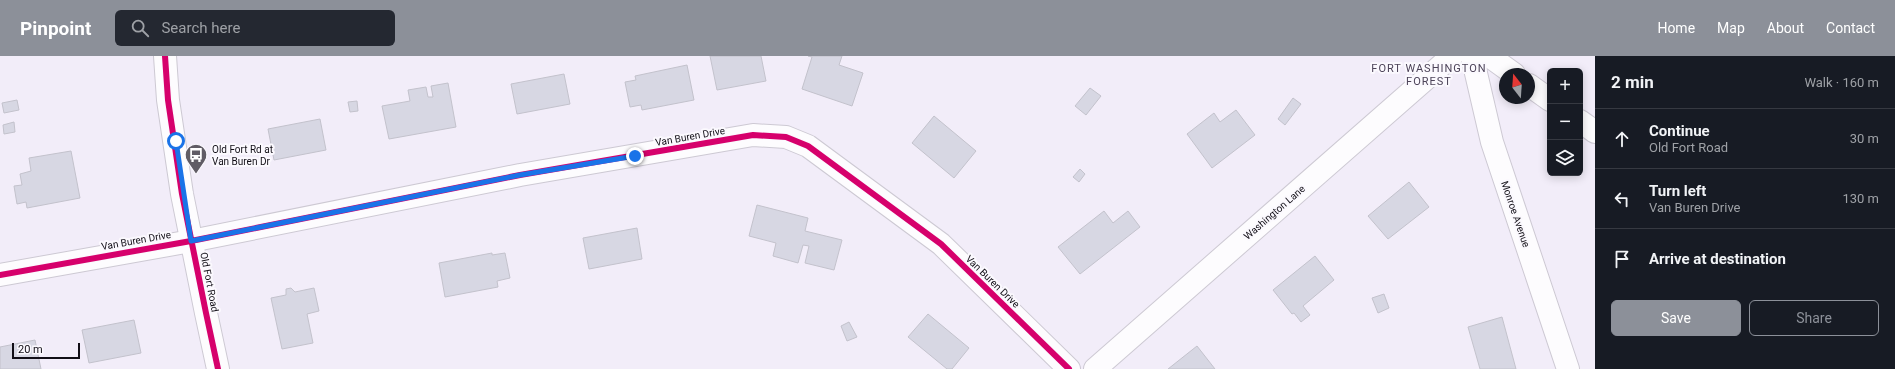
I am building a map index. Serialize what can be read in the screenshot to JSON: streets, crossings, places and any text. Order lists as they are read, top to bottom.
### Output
{
  "streets": {
    "street": [
      "Van Buren Drive",
      "Washington Lane",
      "Monroe Avenue",
      "Old Fort Road"
    ]
  },
  "crossings": [
    ["Van Buren Drive", "Old Fort Road"]
  ],
  "districts": ["FORT WASHINGTON FOREST"],
  "places": {
    "bus stop": ["Old Fort Rd at Van Buren Dr"]
  },
  "scale_bar": "20 m",
  "north": "top",
  "page": {
    "header": "Pinpoint",
    "search": "Search here",
    "nav": [
      "Home",
      "Map",
      "About",
      "Contact"
    ],
    "heading": ["2 min", "Walk · 160 m"],
    "map_buttons": ["+", "−"],
    "list": [
      ["Continue", "Old Fort Road", "30 m"],
      ["Turn left", "Van Buren Drive", "130 m"],
      "Arrive at destination"
    ],
    "buttons": ["Save", "Share"],
    "scale": "20 m"
  }
}
